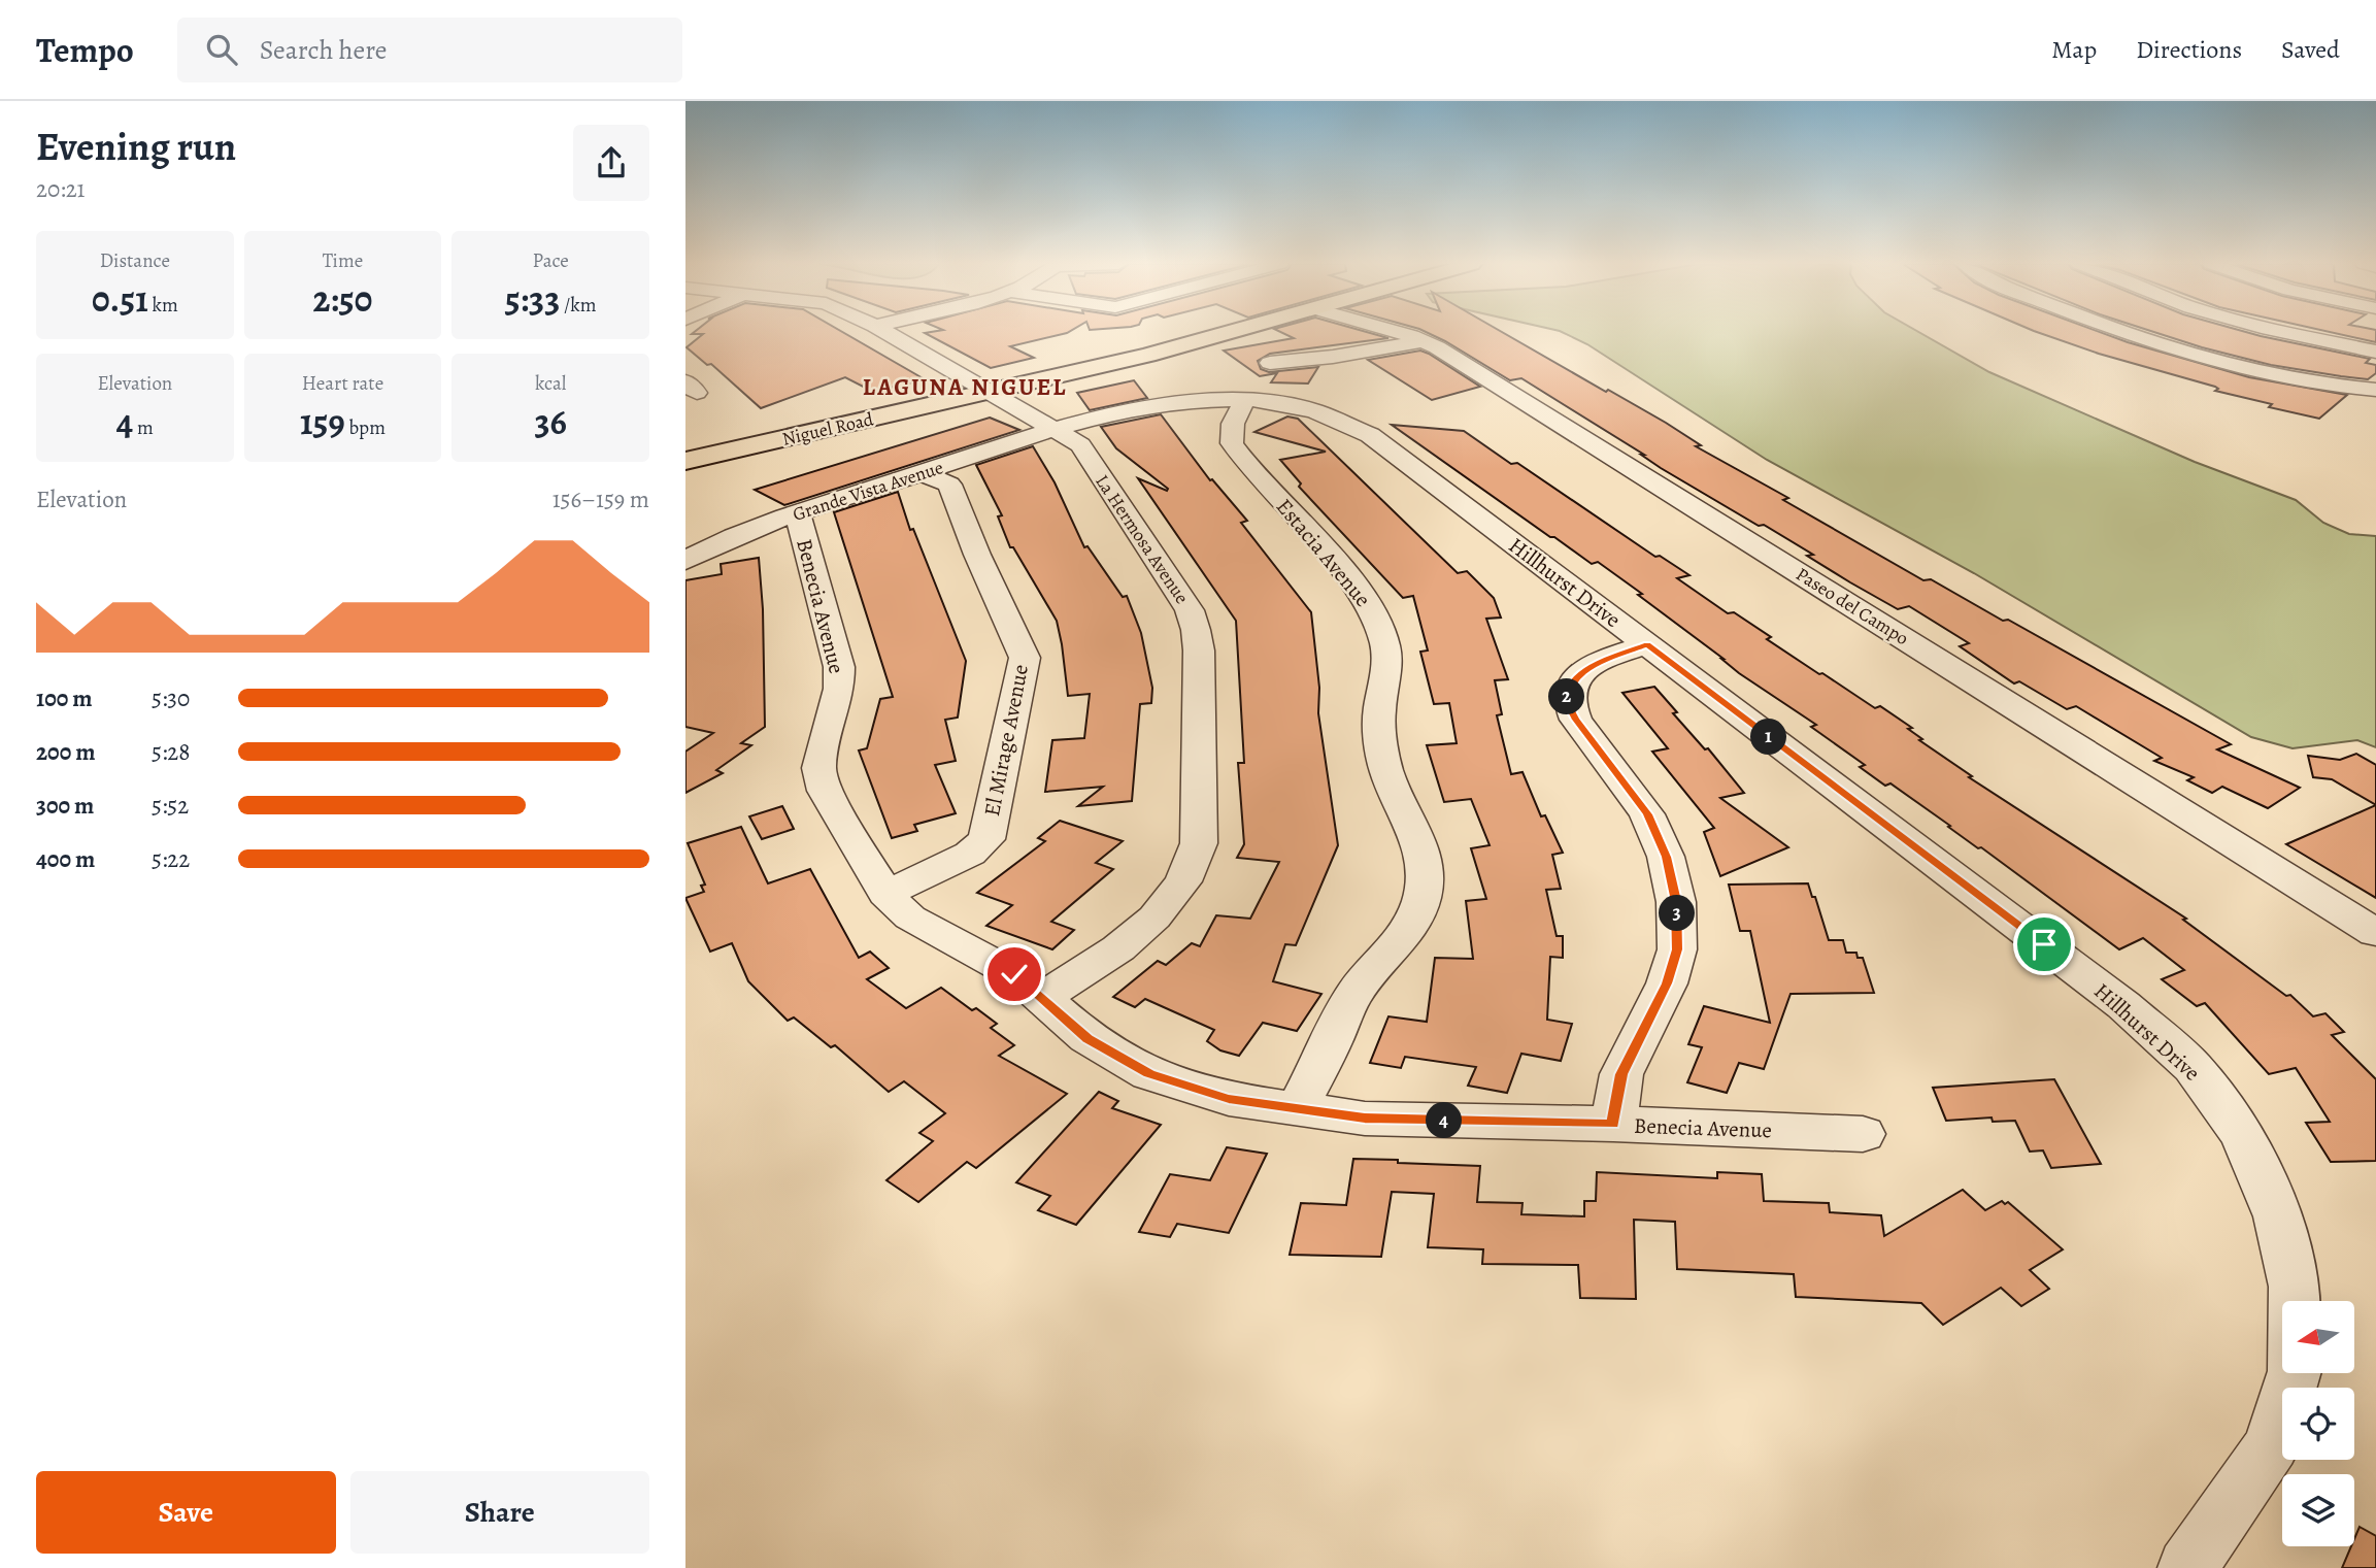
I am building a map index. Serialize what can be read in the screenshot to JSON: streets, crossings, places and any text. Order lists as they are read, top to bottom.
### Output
{
  "streets": {
    "main road": ["Niguel Road"],
    "street": [
      "Grande Vista Avenue",
      "La Hermosa Avenue",
      "Estacia Avenue",
      "Hillhurst Drive",
      "Benecia Avenue",
      "Paseo del Campo",
      "El Mirage Avenue"
    ]
  },
  "crossings": [
    ["Niguel Road", "La Hermosa Avenue"],
    ["Grande Vista Avenue", "La Hermosa Avenue"],
    ["Grande Vista Avenue", "Hillhurst Drive"],
    ["Grande Vista Avenue", "Benecia Avenue"],
    ["Grande Vista Avenue", "El Mirage Avenue"],
    ["La Hermosa Avenue", "Hillhurst Drive"],
    ["La Hermosa Avenue", "Benecia Avenue"],
    ["Estacia Avenue", "Hillhurst Drive"],
    ["Estacia Avenue", "Benecia Avenue"],
    ["Benecia Avenue", "El Mirage Avenue"]
  ],
  "districts": ["LAGUNA NIGUEL"],
  "north": "left",
  "page": {
    "header": "Tempo",
    "search": "Search here",
    "nav": ["Map", "Directions", "Saved"],
    "heading": ["Evening run", "20:21"],
    "stats": [
      ["Distance", "0.51 km"],
      ["Time", "2:50"],
      ["Pace", "5:33 /km"],
      ["Elevation", "4 m"],
      ["Heart rate", "159 bpm"],
      ["kcal", "36"]
    ],
    "chart": ["Elevation", "156–159 m"],
    "list": [
      {
        "name": "100 m",
        "note": "5:30"
      },
      {
        "name": "200 m",
        "note": "5:28"
      },
      {
        "name": "300 m",
        "note": "5:52"
      },
      {
        "name": "400 m",
        "note": "5:22"
      }
    ],
    "pins": [
      "2",
      "1",
      "3",
      "4"
    ],
    "buttons": ["Save", "Share"]
  }
}
